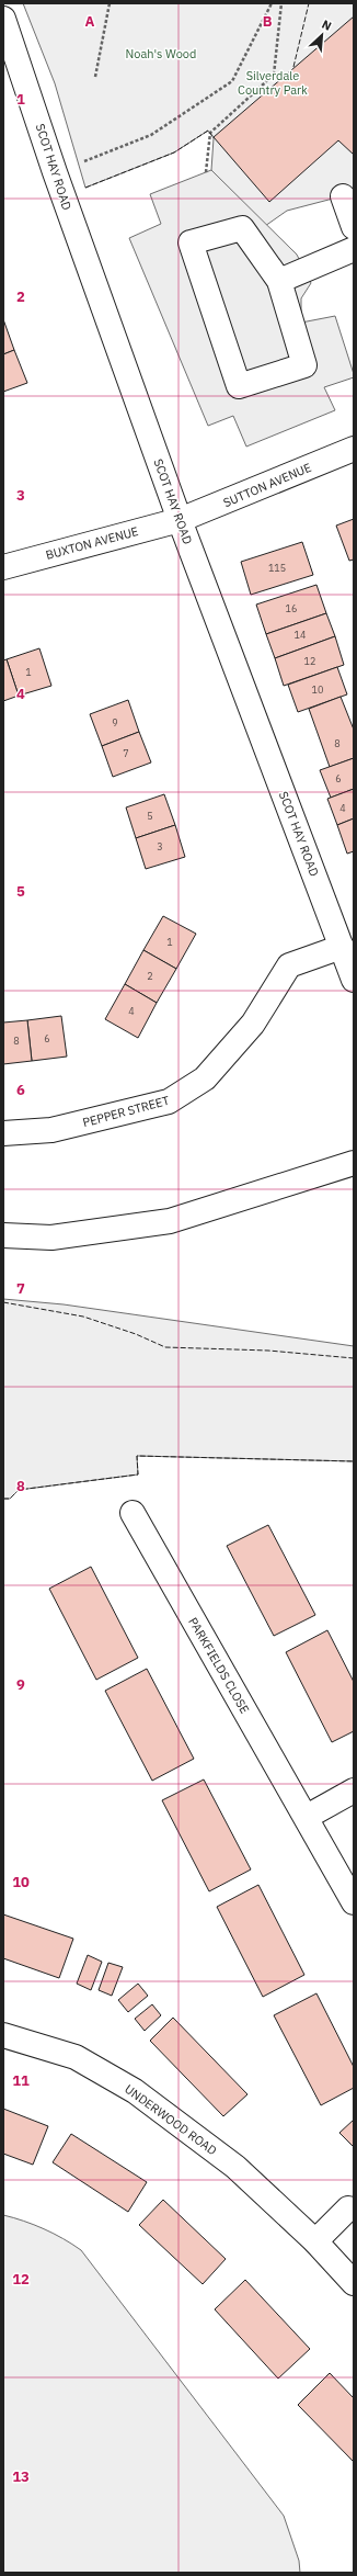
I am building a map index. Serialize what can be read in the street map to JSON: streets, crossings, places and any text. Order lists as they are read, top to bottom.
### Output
{
  "streets": {
    "street": [
      "SCOT HAY ROAD",
      "SUTTON AVENUE",
      "BUXTON AVENUE",
      "PEPPER STREET",
      "PARKFIELDS CLOSE",
      "UNDERWOOD ROAD"
    ]
  },
  "crossings": [
    ["SCOT HAY ROAD", "SUTTON AVENUE"],
    ["SCOT HAY ROAD", "BUXTON AVENUE"],
    ["SCOT HAY ROAD", "PEPPER STREET"],
    ["SUTTON AVENUE", "BUXTON AVENUE"]
  ],
  "parks": ["Noah's Wood", "Silverdale Country Park"],
  "house_numbers": [
    "115",
    "16",
    "14",
    "12",
    "1",
    "10",
    "9",
    "8",
    "7",
    "6",
    "4",
    "5",
    "3",
    "1",
    "2",
    "4",
    "6",
    "8"
  ],
  "north": "top right",
  "grid": {
    "columns": ["A", "B"],
    "rows": [
      "1",
      "2",
      "3",
      "4",
      "5",
      "6",
      "7",
      "8",
      "9",
      "10",
      "11",
      "12",
      "13"
    ]
  }
}
